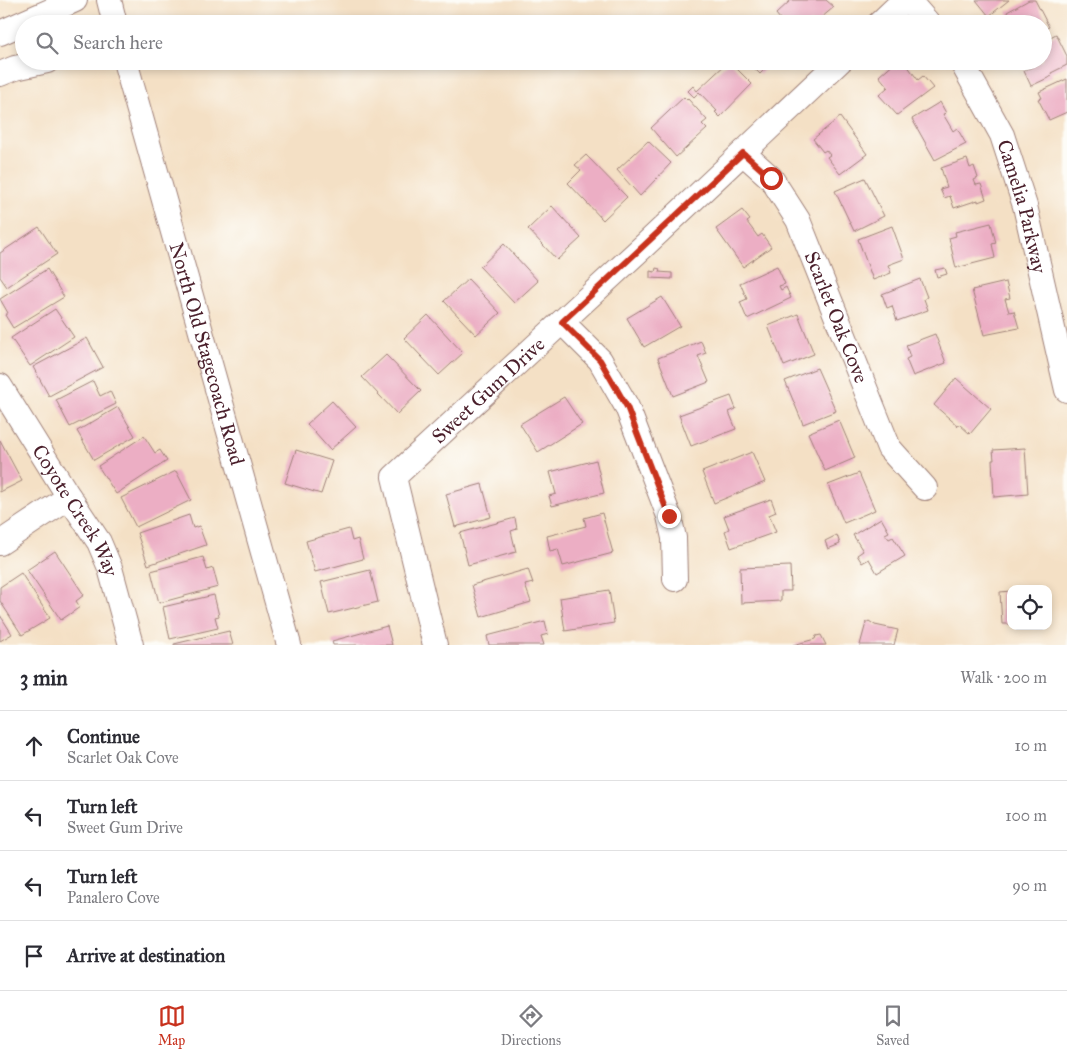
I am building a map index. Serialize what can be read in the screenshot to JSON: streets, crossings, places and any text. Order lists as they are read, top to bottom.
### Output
{
  "streets": {
    "street": [
      "Camelia Parkway",
      "Scarlet Oak Cove",
      "North Old Stagecoach Road",
      "Sweet Gum Drive",
      "Coyote Creek Way"
    ]
  },
  "crossings": [
    ["Scarlet Oak Cove", "Sweet Gum Drive"]
  ],
  "page": {
    "search": "Search here",
    "heading": ["3 min", "Walk · 200 m"],
    "list": [
      ["Continue", "Scarlet Oak Cove", "10 m"],
      ["Turn left", "Sweet Gum Drive", "100 m"],
      ["Turn left", "Panalero Cove", "90 m"],
      "Arrive at destination"
    ],
    "nav": ["Map", "Directions", "Saved"]
  }
}
